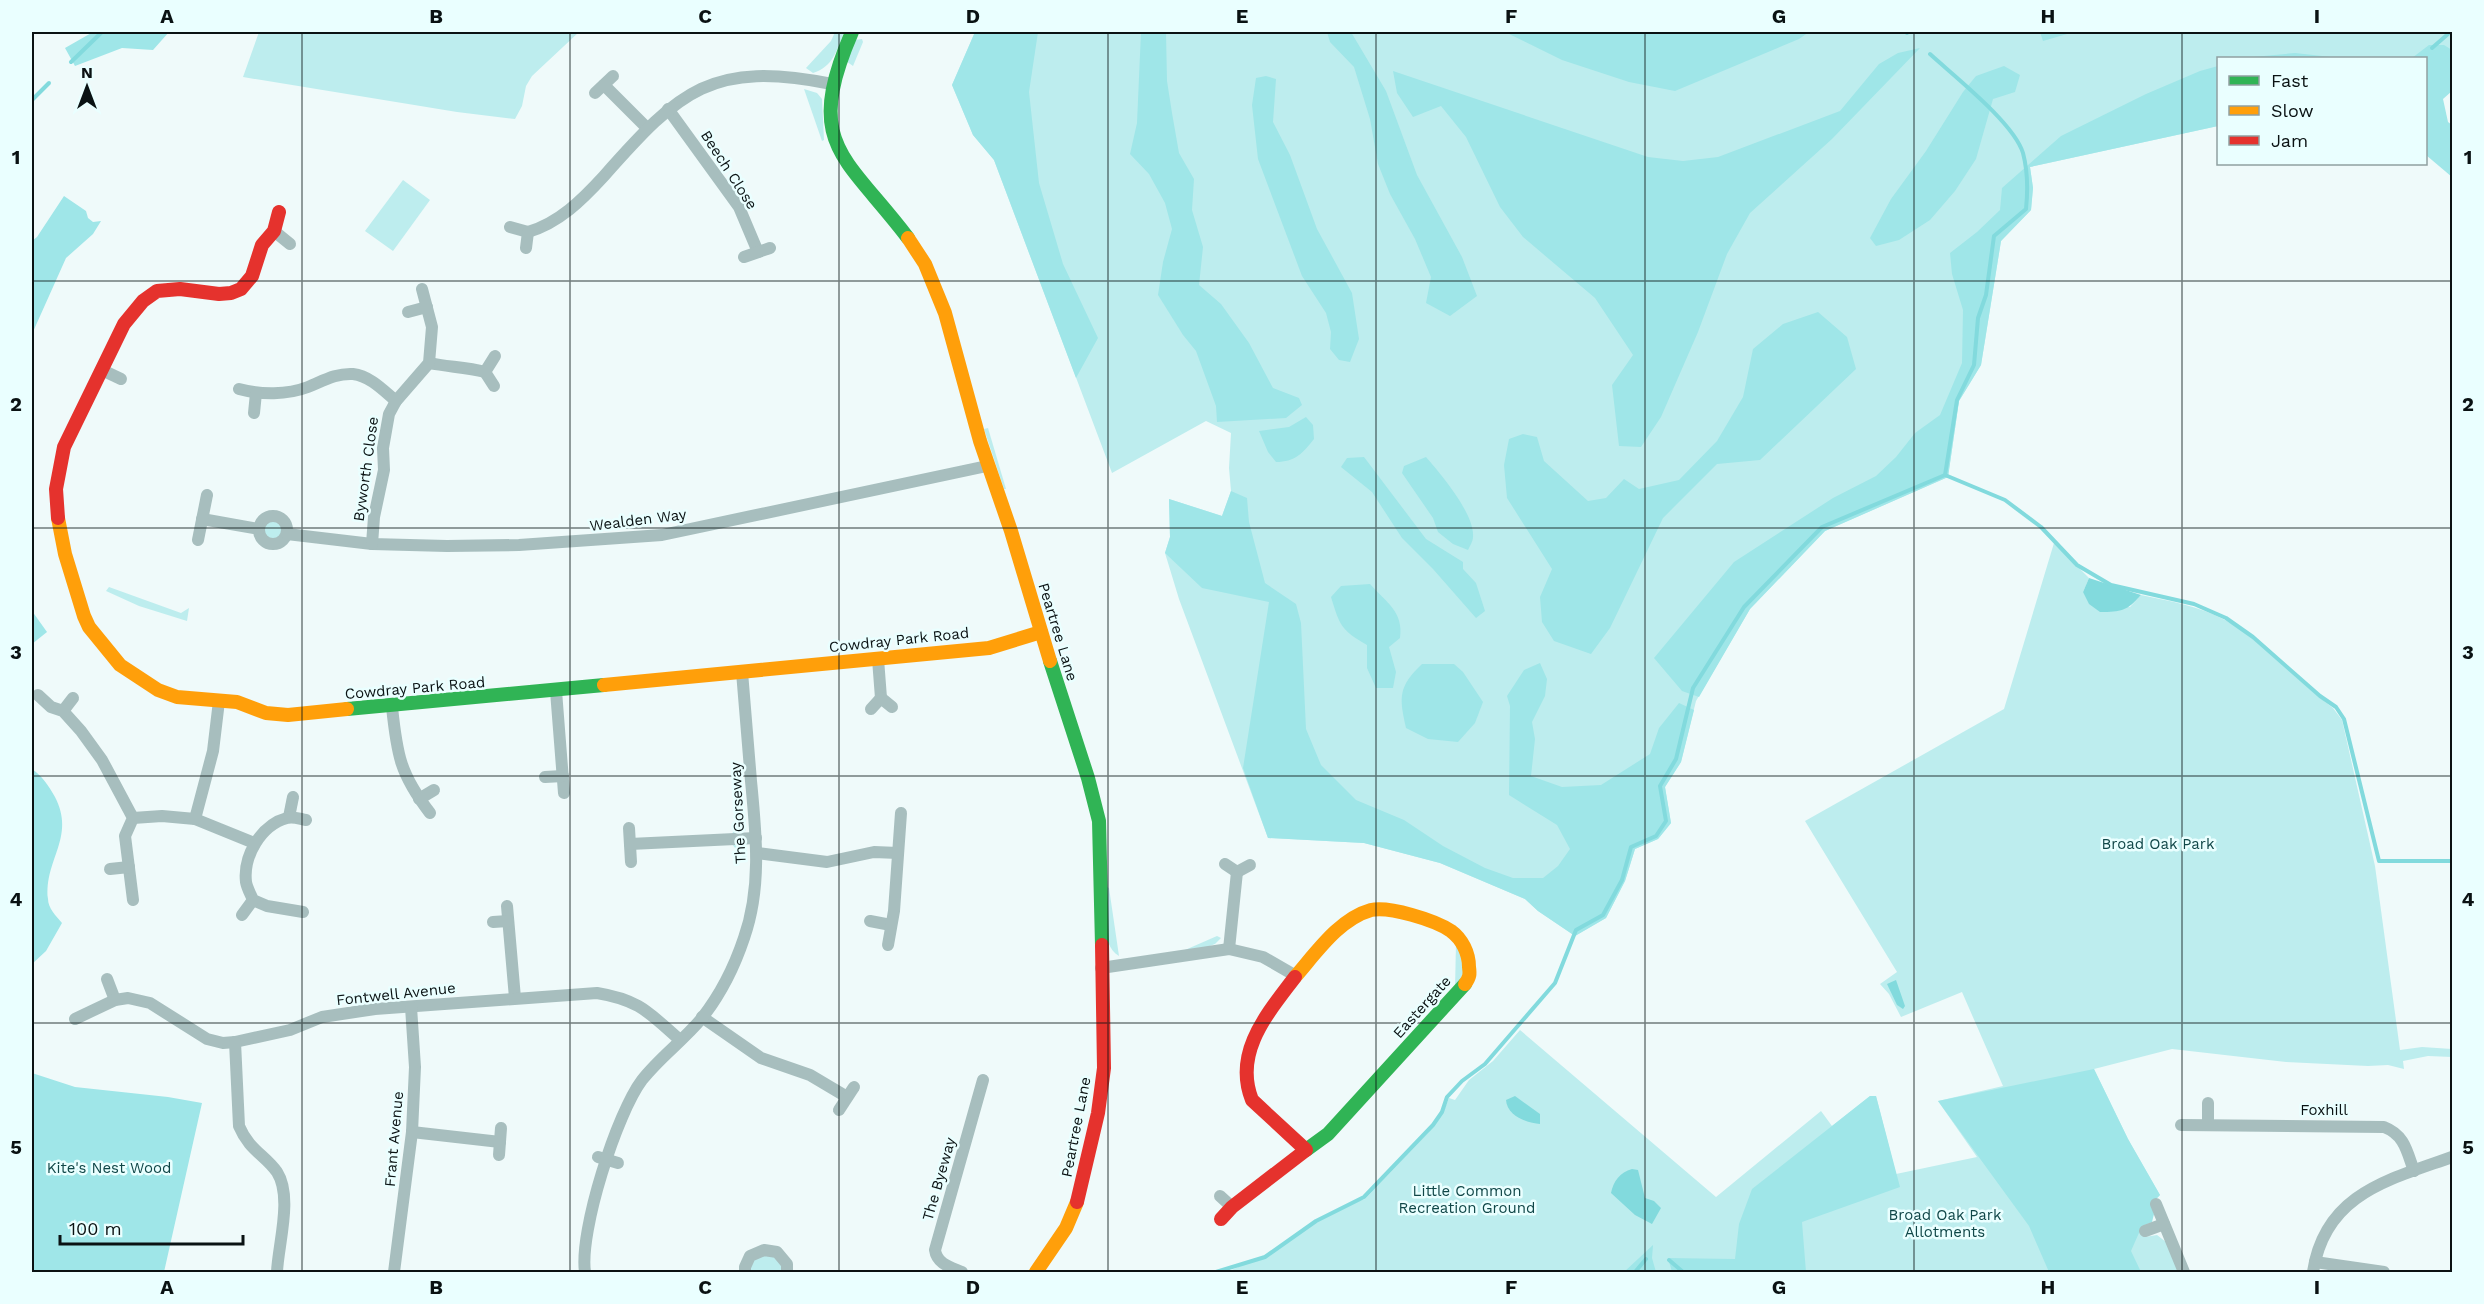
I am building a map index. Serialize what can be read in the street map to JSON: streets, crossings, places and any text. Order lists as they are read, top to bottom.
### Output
{
  "streets": {
    "street": [
      "Beech Close",
      "Byworth Close",
      "Wealden Way",
      "Peartree Lane",
      "Cowdray Park Road",
      "The Gorseway",
      "Fontwell Avenue",
      "Eastergate",
      "Foxhill",
      "Frant Avenue",
      "The Byeway"
    ]
  },
  "crossings": [
    ["Byworth Close", "Wealden Way"],
    ["Wealden Way", "Peartree Lane"],
    ["Peartree Lane", "Cowdray Park Road"],
    ["Cowdray Park Road", "The Gorseway"],
    ["The Gorseway", "Fontwell Avenue"],
    ["Fontwell Avenue", "Frant Avenue"]
  ],
  "parks": [
    "Broad Oak Park",
    "Kite's Nest Wood",
    "Little Common Recreation Ground",
    "Broad Oak Park Allotments"
  ],
  "legend": ["Fast", "Slow", "Jam"],
  "scale_bar": "100 m",
  "north": "top",
  "grid": {
    "columns": [
      "A",
      "B",
      "C",
      "D",
      "E",
      "F",
      "G",
      "H",
      "I"
    ],
    "rows": [
      "1",
      "2",
      "3",
      "4",
      "5"
    ]
  }
}
